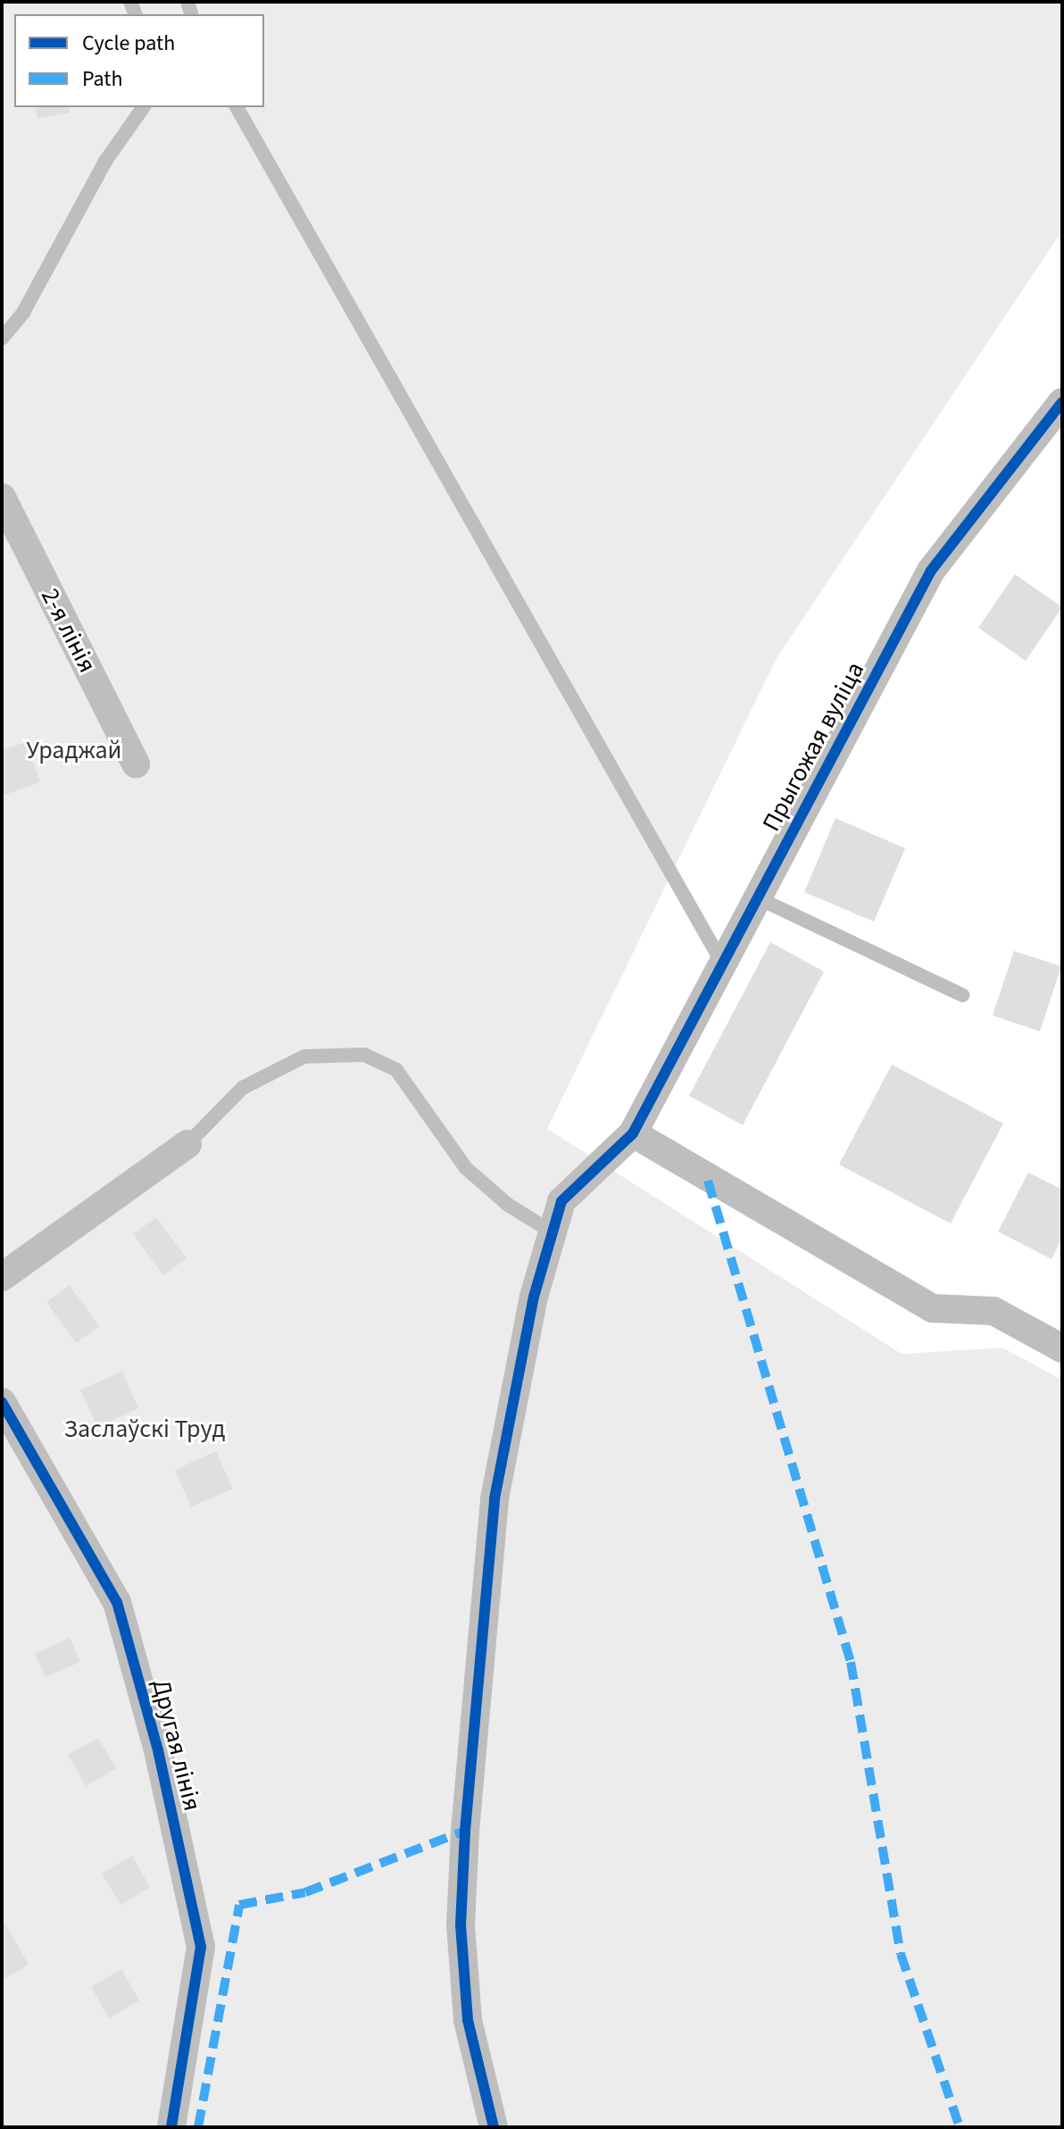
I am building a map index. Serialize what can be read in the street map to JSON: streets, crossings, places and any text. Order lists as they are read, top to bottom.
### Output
{
  "streets": {
    "street": ["2-я лінія", "Прыгожая вуліца", "Другая лінія"]
  },
  "parks": ["Ураджай", "Заслаўскі Труд"],
  "legend": ["Cycle path", "Path"]
}
